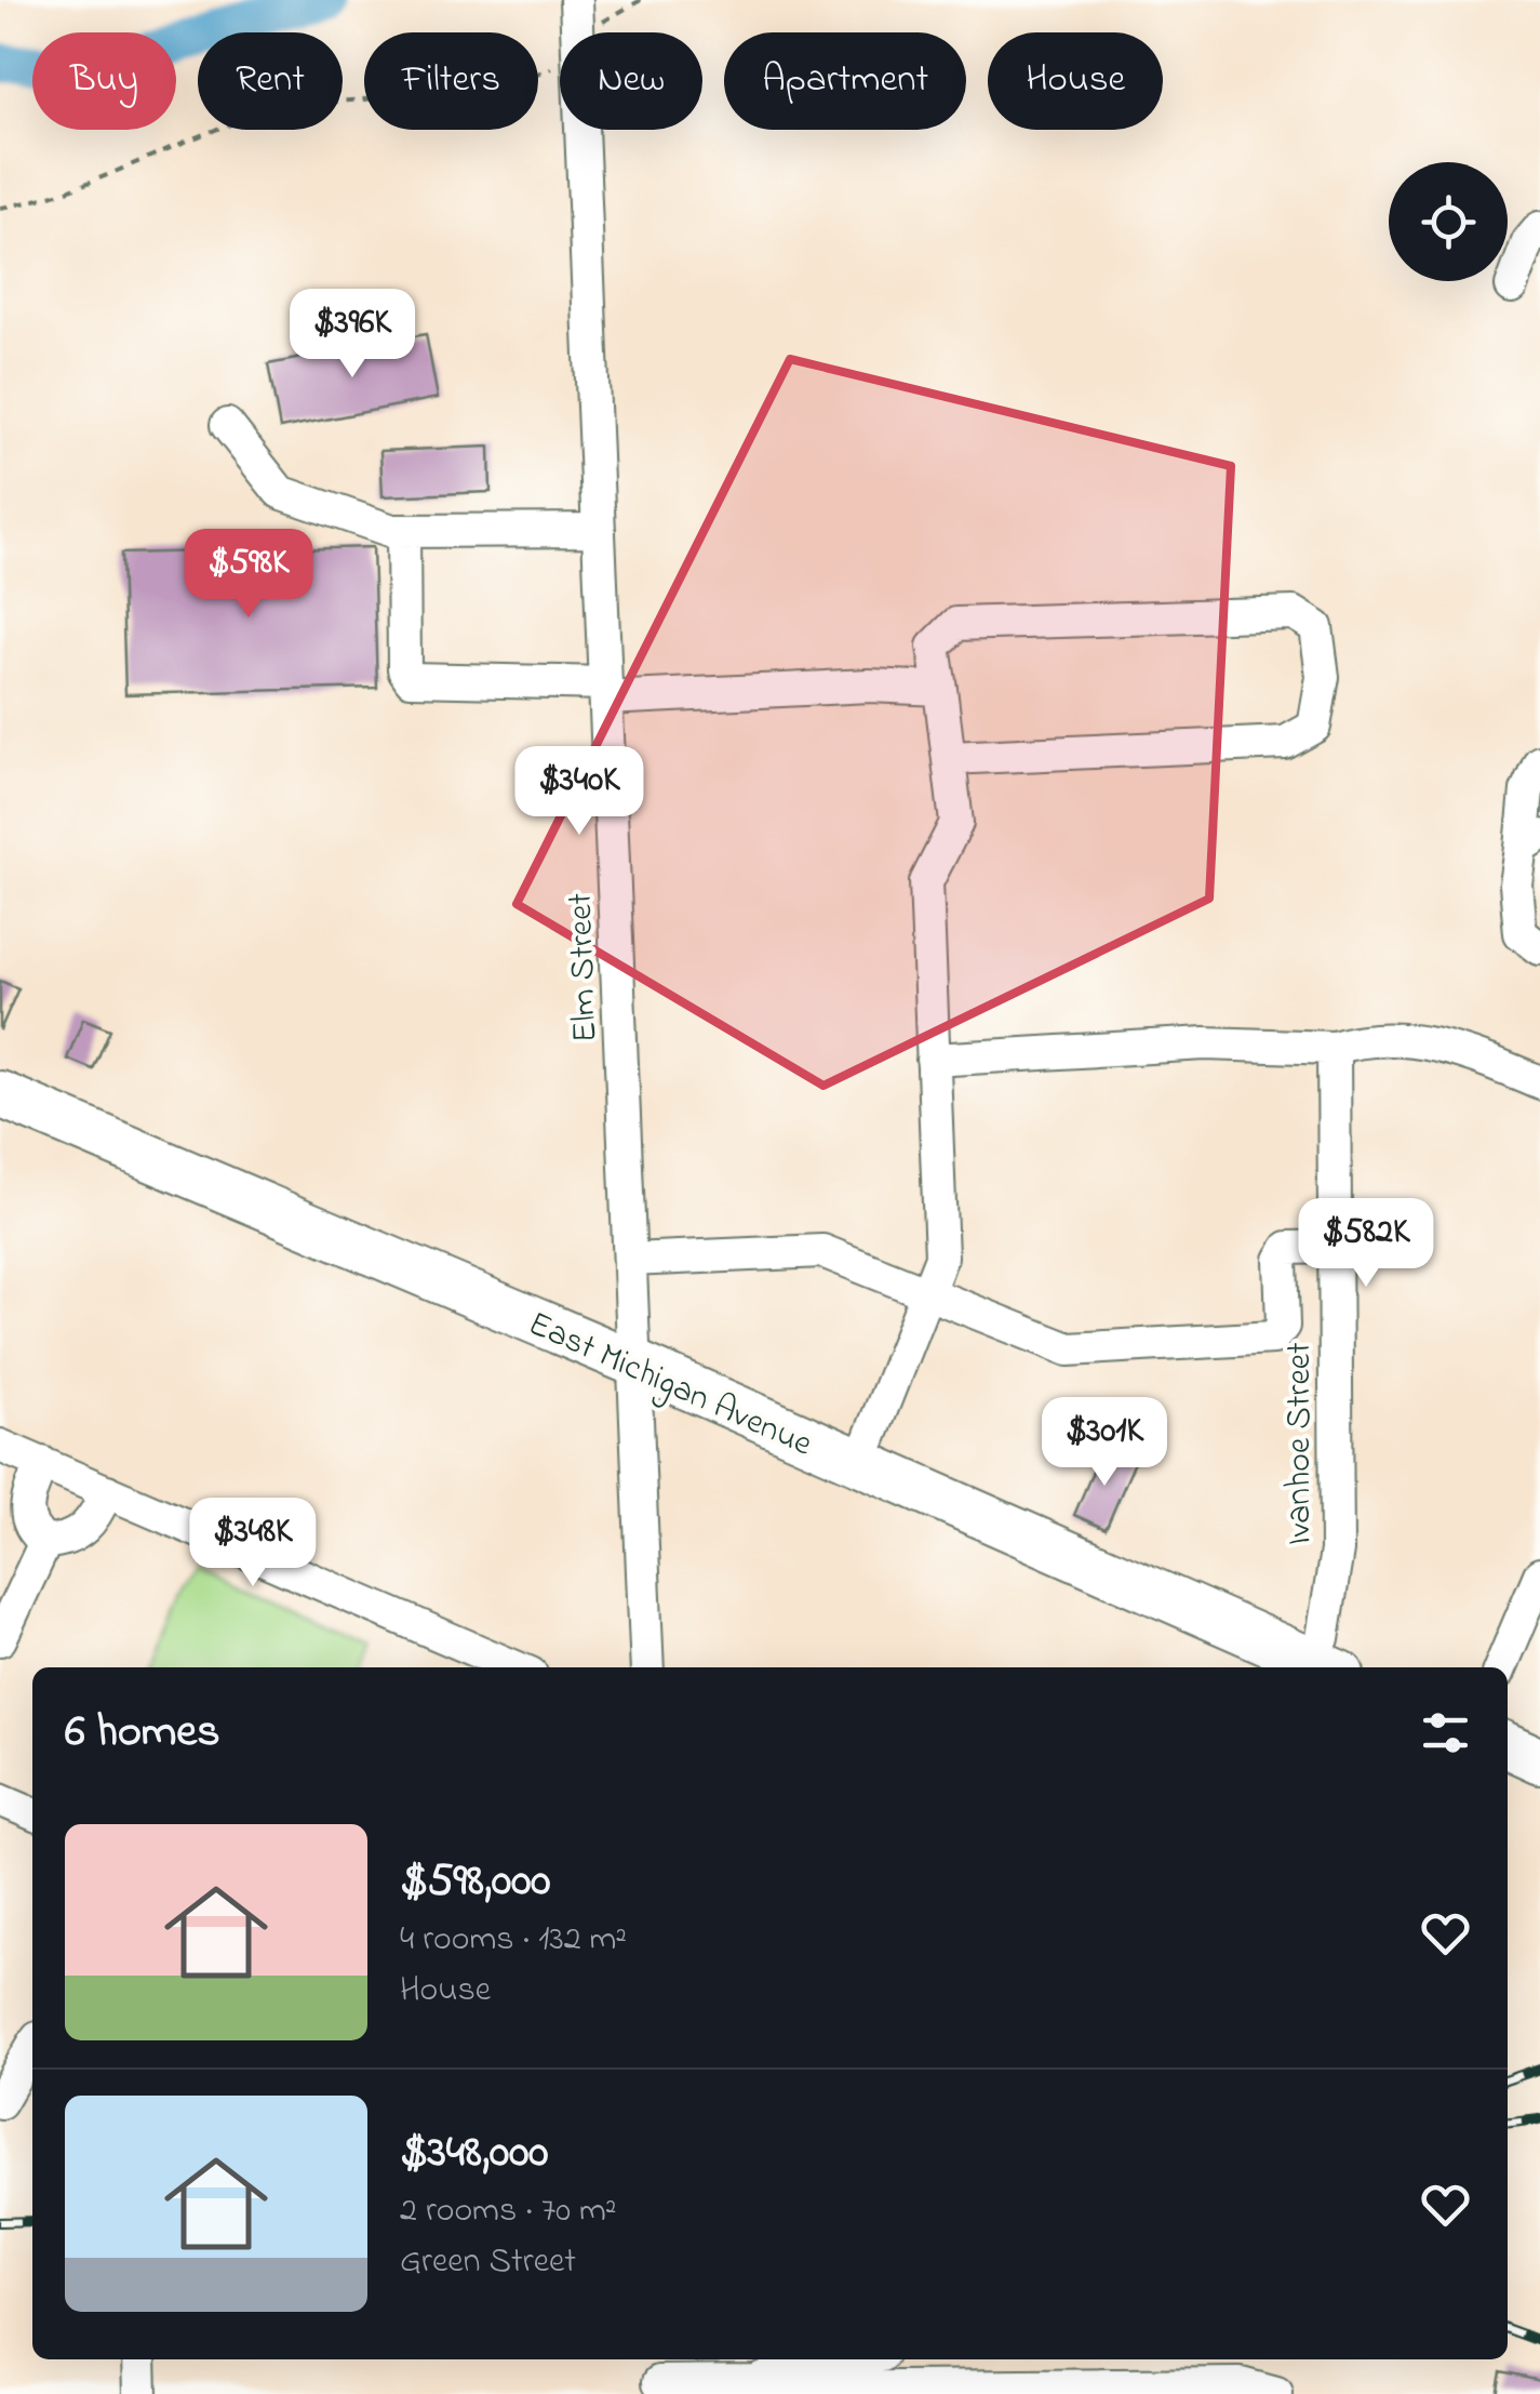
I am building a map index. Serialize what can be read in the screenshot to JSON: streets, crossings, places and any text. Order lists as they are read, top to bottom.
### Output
{
  "streets": {
    "highway": ["East Michigan Avenue"],
    "street": ["Elm Street", "Ivanhoe Street"]
  },
  "crossings": [
    ["Elm Street", "East Michigan Avenue"],
    ["East Michigan Avenue", "Ivanhoe Street"]
  ],
  "page": {
    "chip": [
      "Buy",
      "Rent",
      "Filters",
      "New",
      "Apartment",
      "House"
    ],
    "price": [
      "$396K",
      "$598K",
      "$340K",
      "$582K",
      "$301K",
      "$348K"
    ],
    "heading": "6 homes",
    "list": [
      {
        "name": "$598,000",
        "note": "4 rooms · 132 m² · House"
      },
      {
        "name": "$348,000",
        "note": "2 rooms · 70 m² · Green Street"
      }
    ]
  }
}
